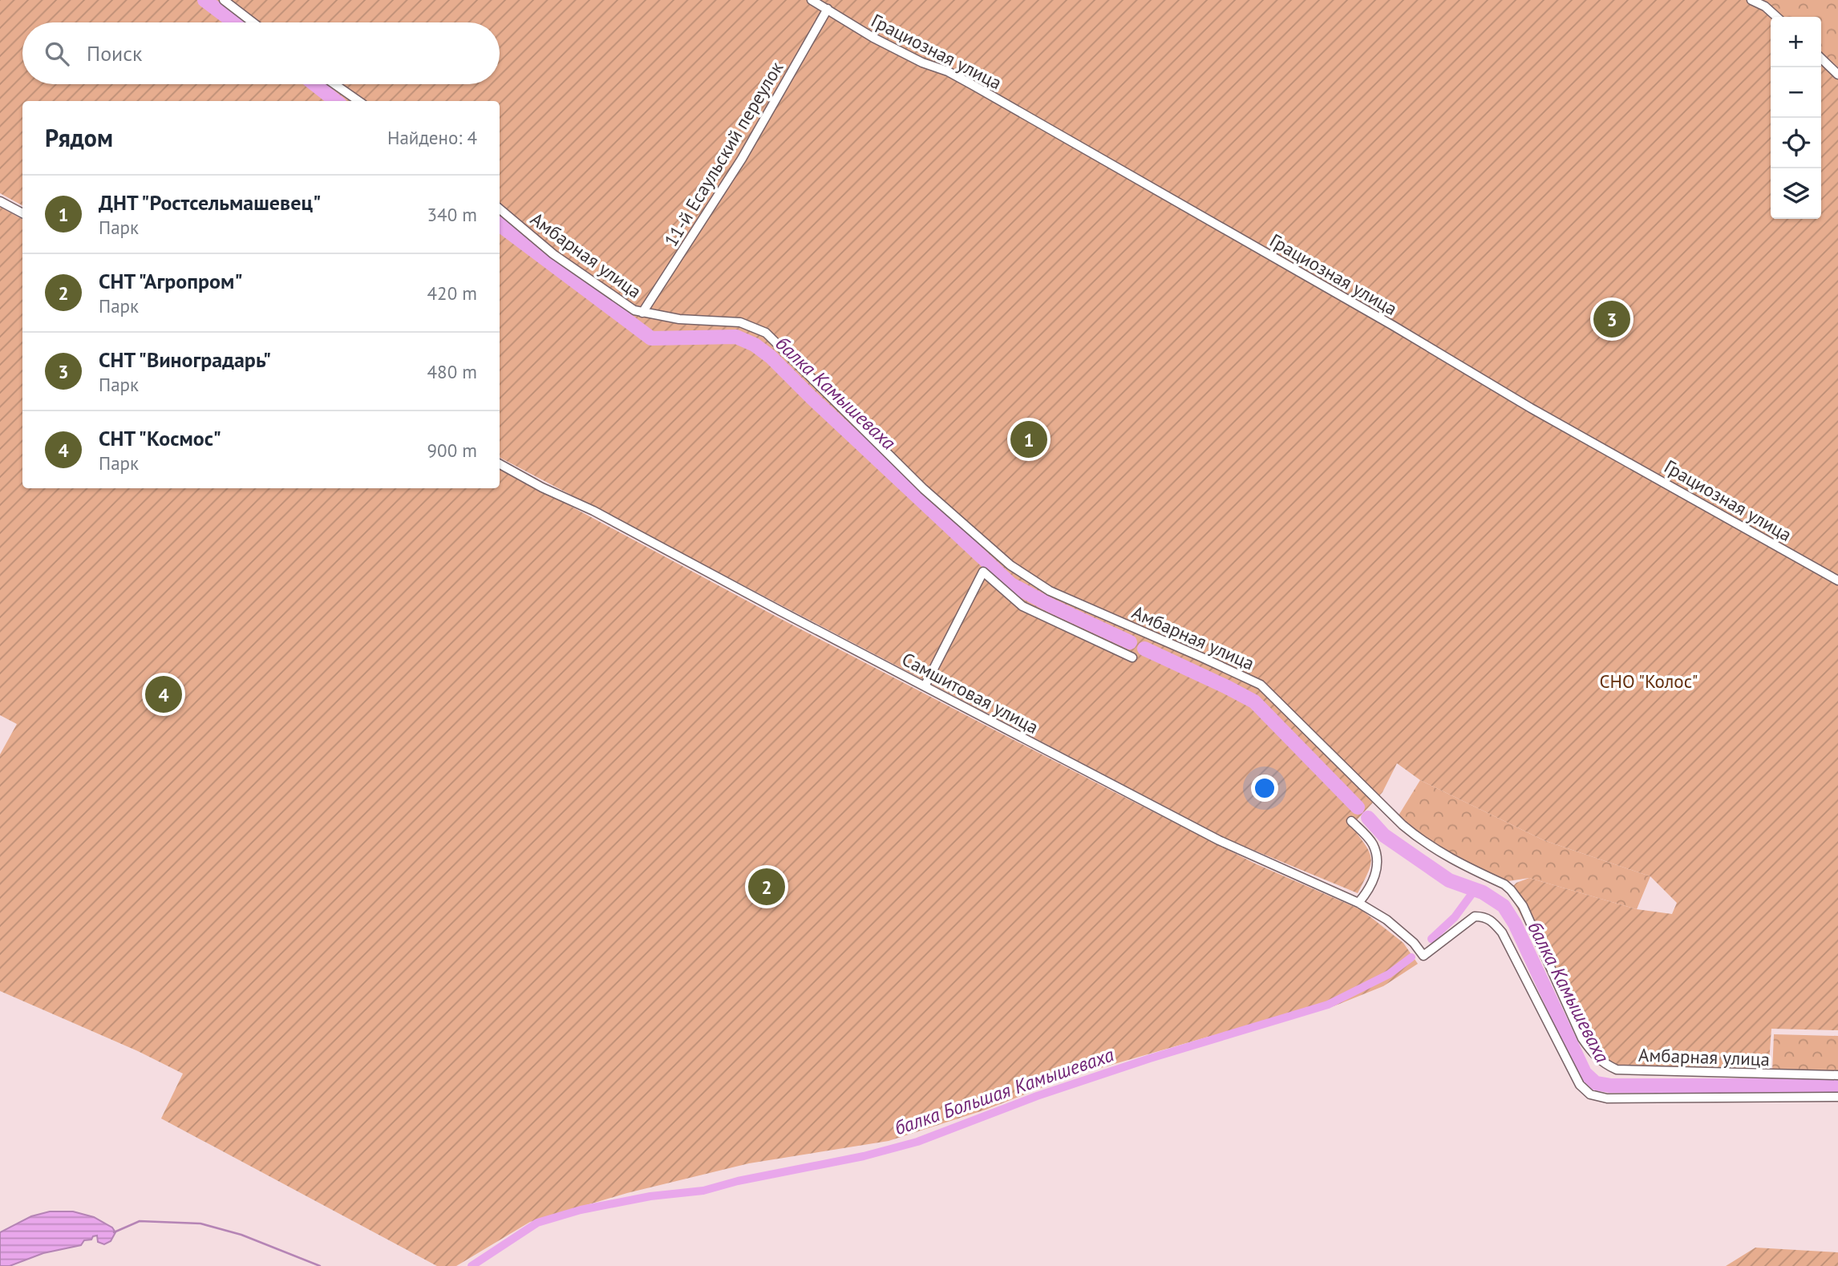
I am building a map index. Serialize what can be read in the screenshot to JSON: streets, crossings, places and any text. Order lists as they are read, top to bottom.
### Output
{
  "streets": {
    "street": [
      "Грациозная улица",
      "11-й Есаульский переулок",
      "Амбарная улица",
      "Самшитовая улица"
    ]
  },
  "crossings": [
    ["Грациозная улица", "11-й Есаульский переулок"],
    ["11-й Есаульский переулок", "Амбарная улица"]
  ],
  "water": ["балка Камышеваха", "балка Большая Камышеваха"],
  "parks": ["СНО \"Колос\""],
  "page": {
    "map_buttons": ["+", "−"],
    "search": "Поиск",
    "heading": ["Рядом", "Найдено: 4"],
    "list": [
      {
        "mark": "1",
        "name": "ДНТ \"Ростсельмашевец\"",
        "note": "Парк",
        "value": "340 m"
      },
      {
        "mark": "2",
        "name": "СНТ \"Агропром\"",
        "note": "Парк",
        "value": "420 m"
      },
      {
        "mark": "3",
        "name": "СНТ \"Виноградарь\"",
        "note": "Парк",
        "value": "480 m"
      },
      {
        "mark": "4",
        "name": "СНТ \"Космос\"",
        "note": "Парк",
        "value": "900 m"
      }
    ],
    "pins": [
      "3",
      "1",
      "4",
      "2"
    ]
  }
}
